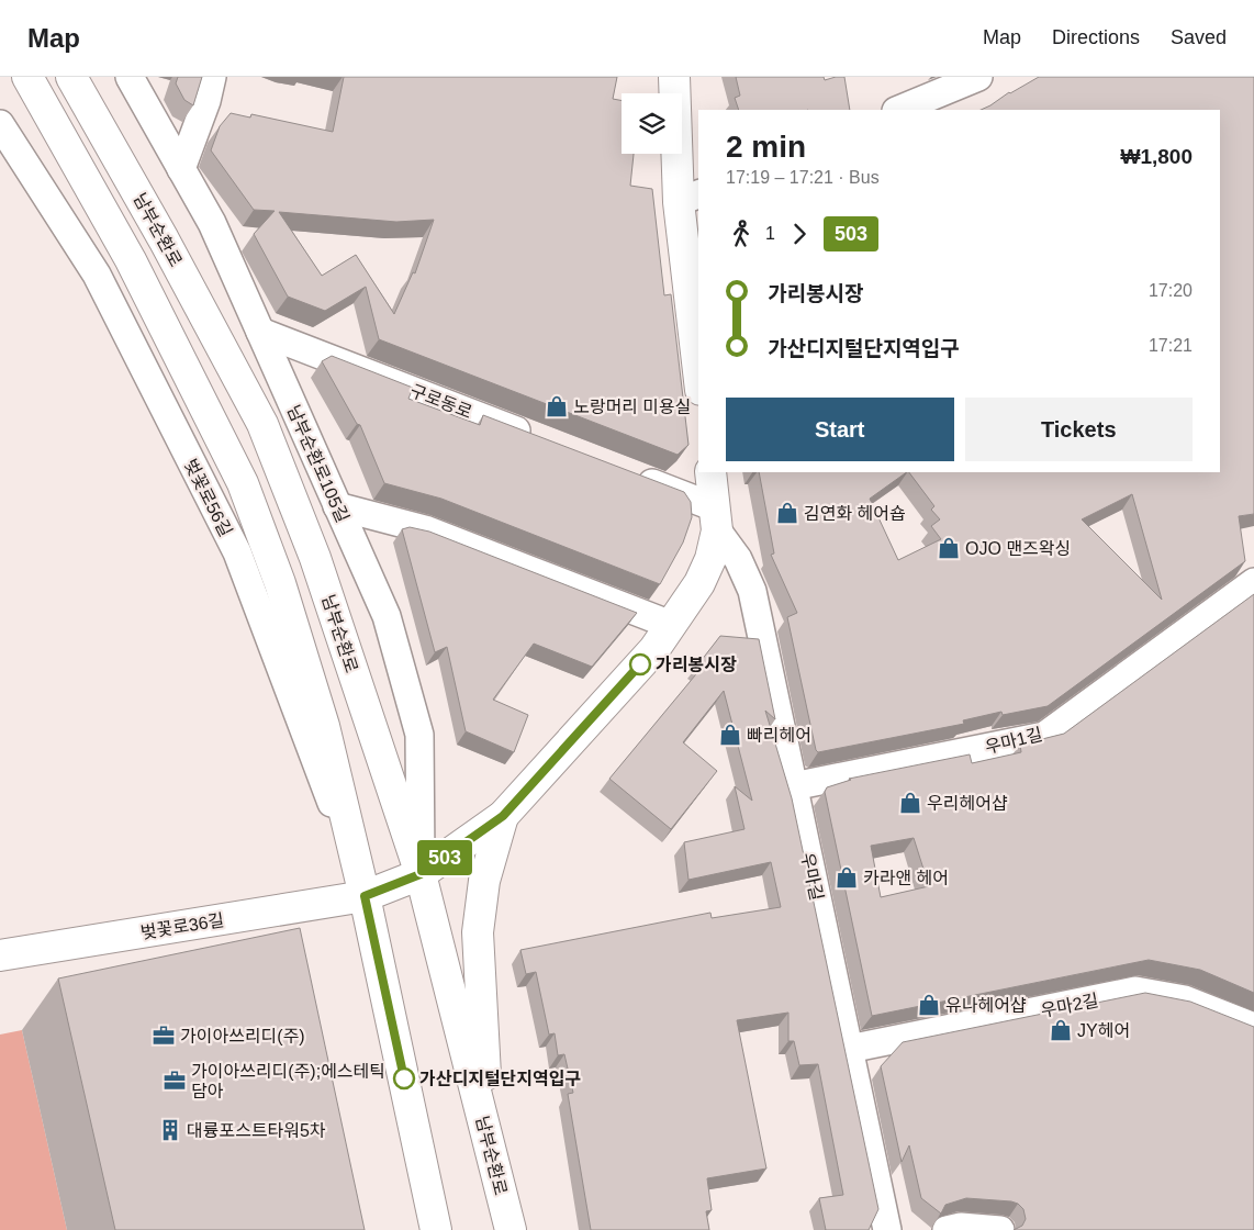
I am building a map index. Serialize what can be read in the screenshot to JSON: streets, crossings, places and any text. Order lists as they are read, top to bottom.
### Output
{
  "streets": {
    "main road": ["남부순환로", "벚꽃로36길"],
    "street": [
      "구로동로",
      "남부순환로105길",
      "벚꽃로56길",
      "우마1길",
      "우마길",
      "우마2길"
    ]
  },
  "crossings": [
    ["남부순환로", "남부순환로105길"],
    ["구로동로", "남부순환로105길"],
    ["벚꽃로56길", "벚꽃로36길"],
    ["우마1길", "우마길"],
    ["우마길", "우마2길"]
  ],
  "places": {
    "shop": [
      "노랑머리 미용실",
      "김연화 헤어숍",
      "OJO 맨즈왁싱",
      "빠리헤어",
      "우리헤어샵",
      "카라앤 헤어",
      "유나헤어샵",
      "JY헤어"
    ],
    "other": ["가리봉시장", "가산디지털단지역입구"],
    "office": ["가이아쓰리디(주)", "가이아쓰리디(주);에스테틱 담아"],
    "building": ["대륭포스트타워5차"]
  },
  "lines": ["bus line 503"],
  "page": {
    "header": "Map",
    "nav": ["Map", "Directions", "Saved"],
    "on_map": "503",
    "heading": ["2 min", "17:19 – 17:21 · Bus", "₩1,800"],
    "legs": ["1", "503"],
    "list": [
      {
        "name": "가리봉시장",
        "value": "17:20"
      },
      {
        "name": "가산디지털단지역입구",
        "value": "17:21"
      }
    ],
    "buttons": ["Start", "Tickets"]
  }
}
